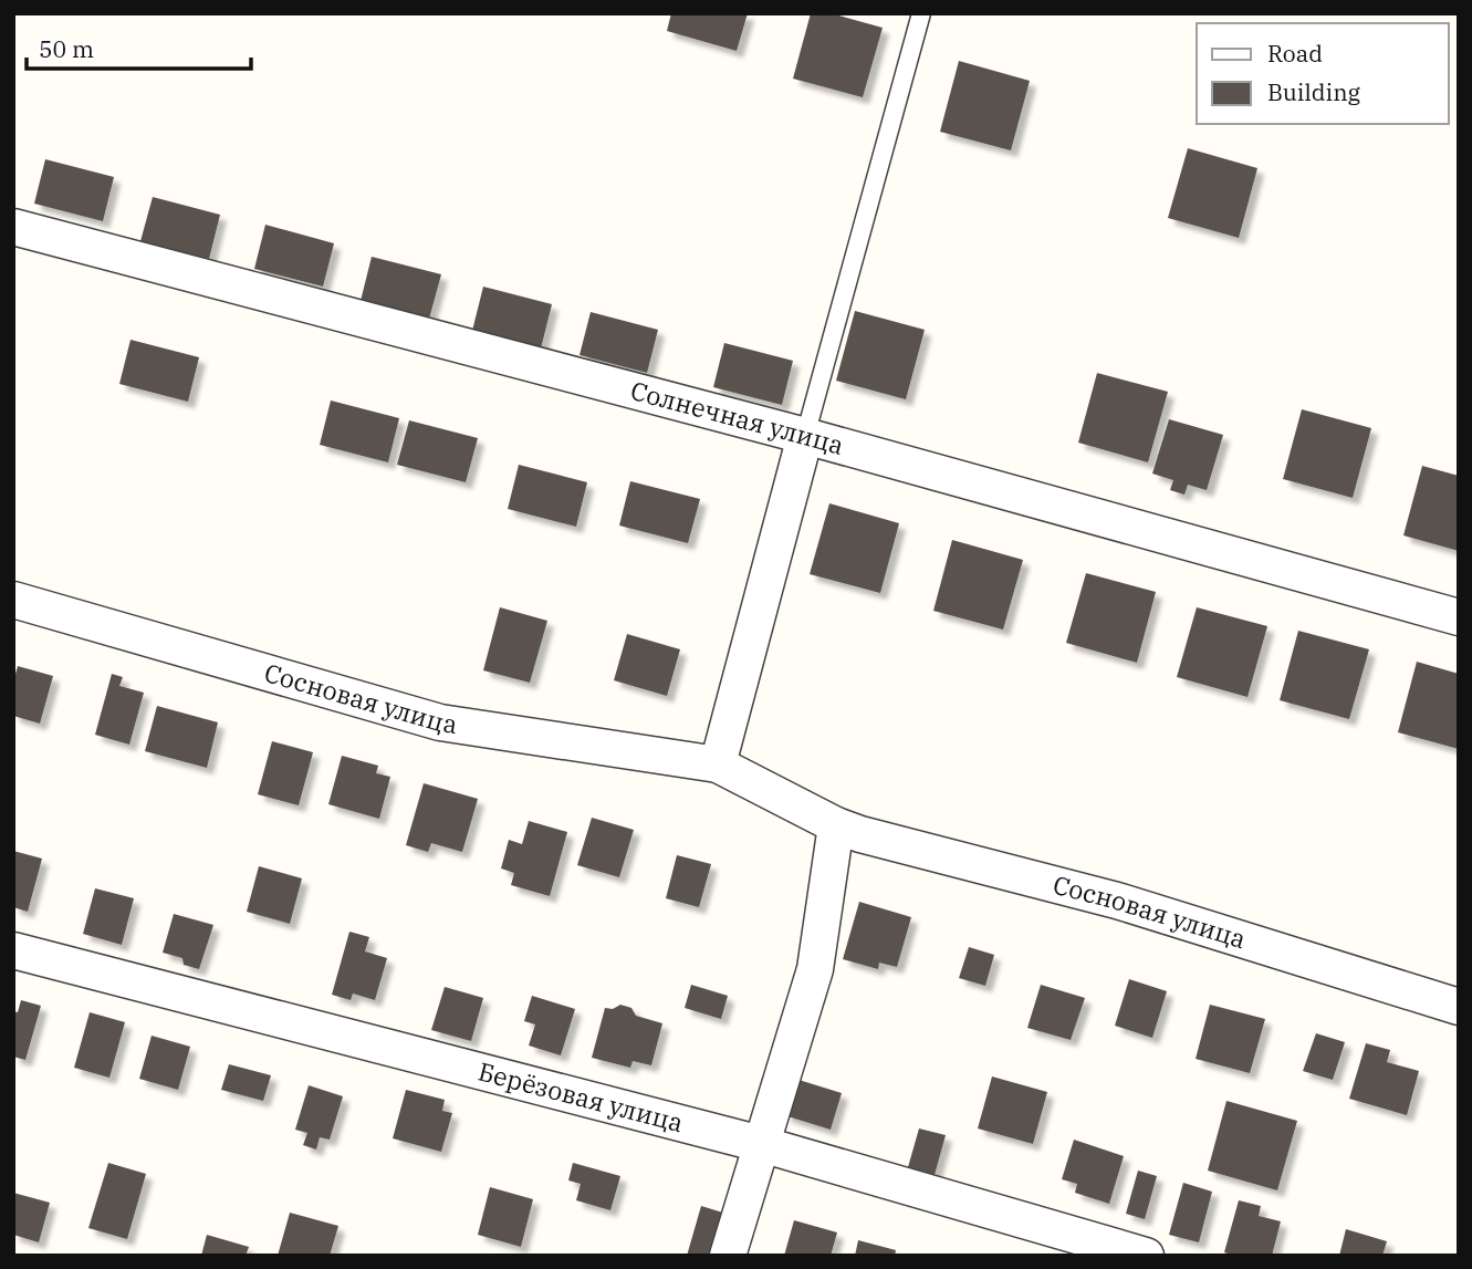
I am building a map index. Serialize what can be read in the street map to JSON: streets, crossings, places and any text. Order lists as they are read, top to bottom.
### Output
{
  "streets": {
    "street": ["Солнечная улица", "Сосновая улица", "Берёзовая улица"]
  },
  "legend": ["Road", "Building"],
  "scale_bar": "50 m"
}
